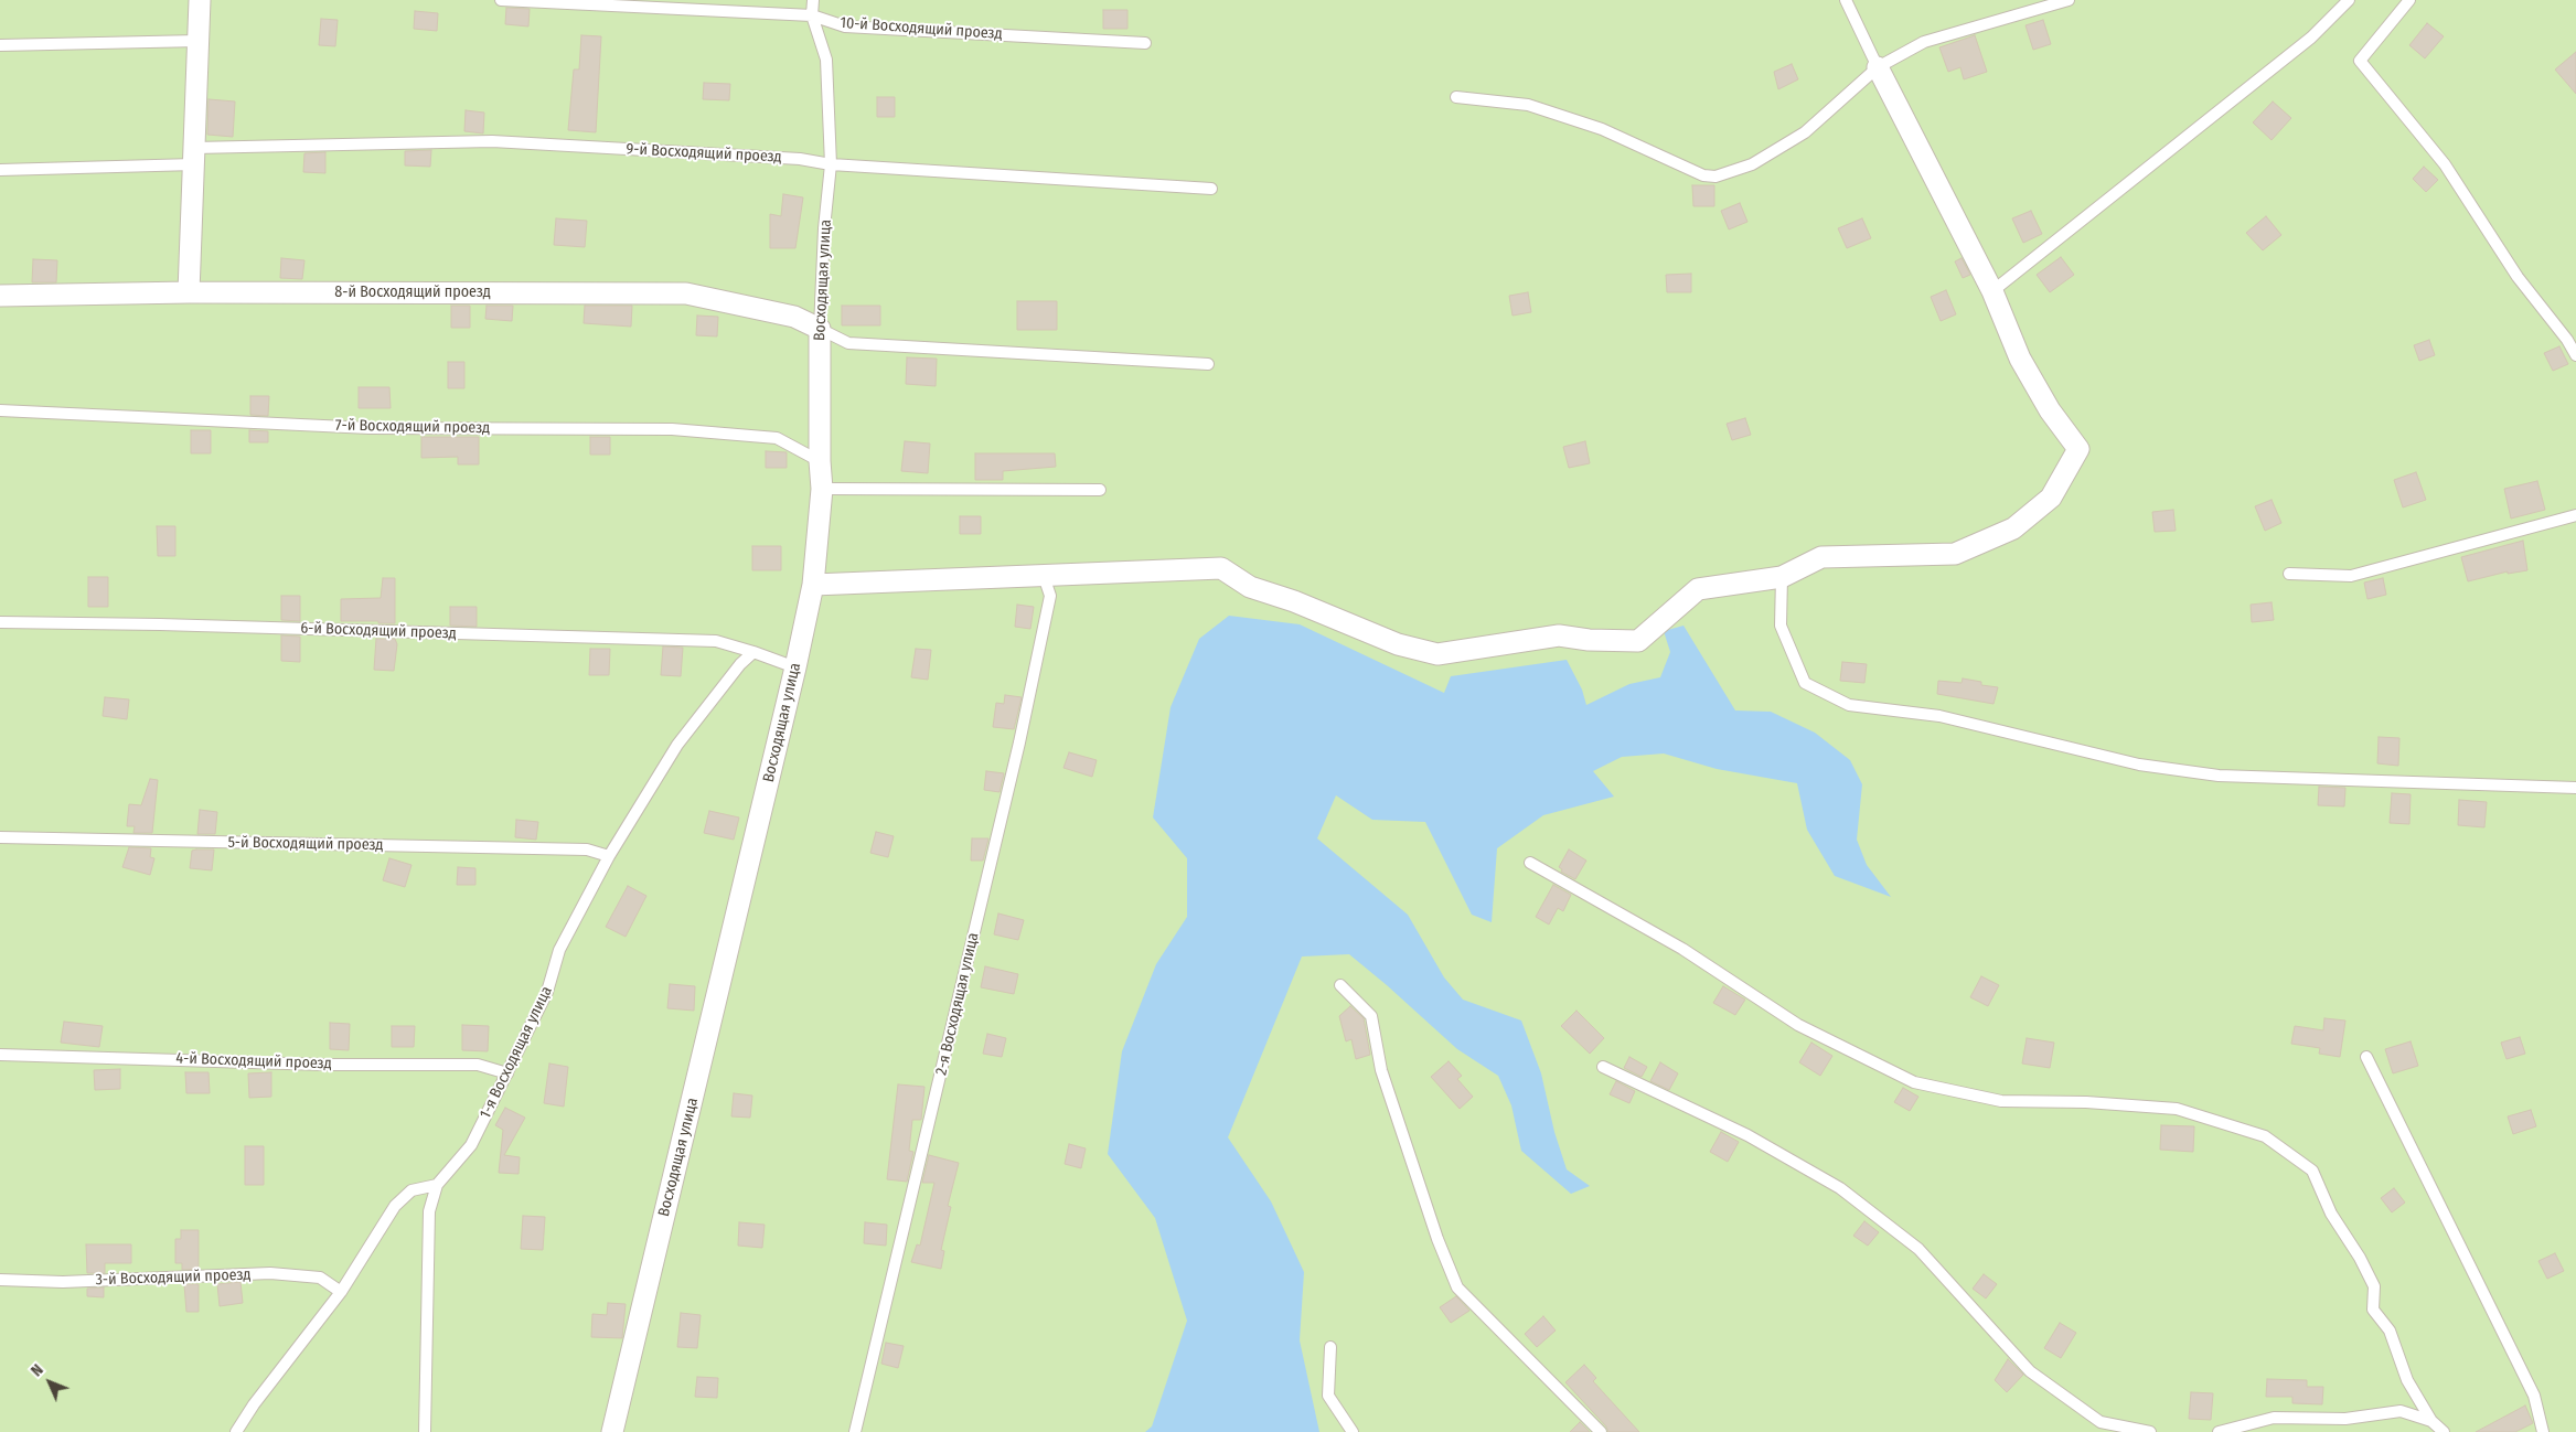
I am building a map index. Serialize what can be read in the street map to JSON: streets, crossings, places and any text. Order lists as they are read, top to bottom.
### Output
{
  "streets": {
    "street": ["Восходящая улица", "8-й Восходящий проезд"],
    "lane": [
      "10-й Восходящий проезд",
      "9-й Восходящий проезд",
      "7-й Восходящий проезд",
      "6-й Восходящий проезд",
      "5-й Восходящий проезд",
      "2-я Восходящая улица",
      "1-я Восходящая улица",
      "4-й Восходящий проезд",
      "3-й Восходящий проезд"
    ]
  },
  "crossings": [
    ["10-й Восходящий проезд", "Восходящая улица"],
    ["9-й Восходящий проезд", "Восходящая улица"],
    ["Восходящая улица", "8-й Восходящий проезд"],
    ["Восходящая улица", "7-й Восходящий проезд"],
    ["6-й Восходящий проезд", "1-я Восходящая улица"],
    ["5-й Восходящий проезд", "1-я Восходящая улица"],
    ["1-я Восходящая улица", "4-й Восходящий проезд"]
  ],
  "north": "top left"
}
